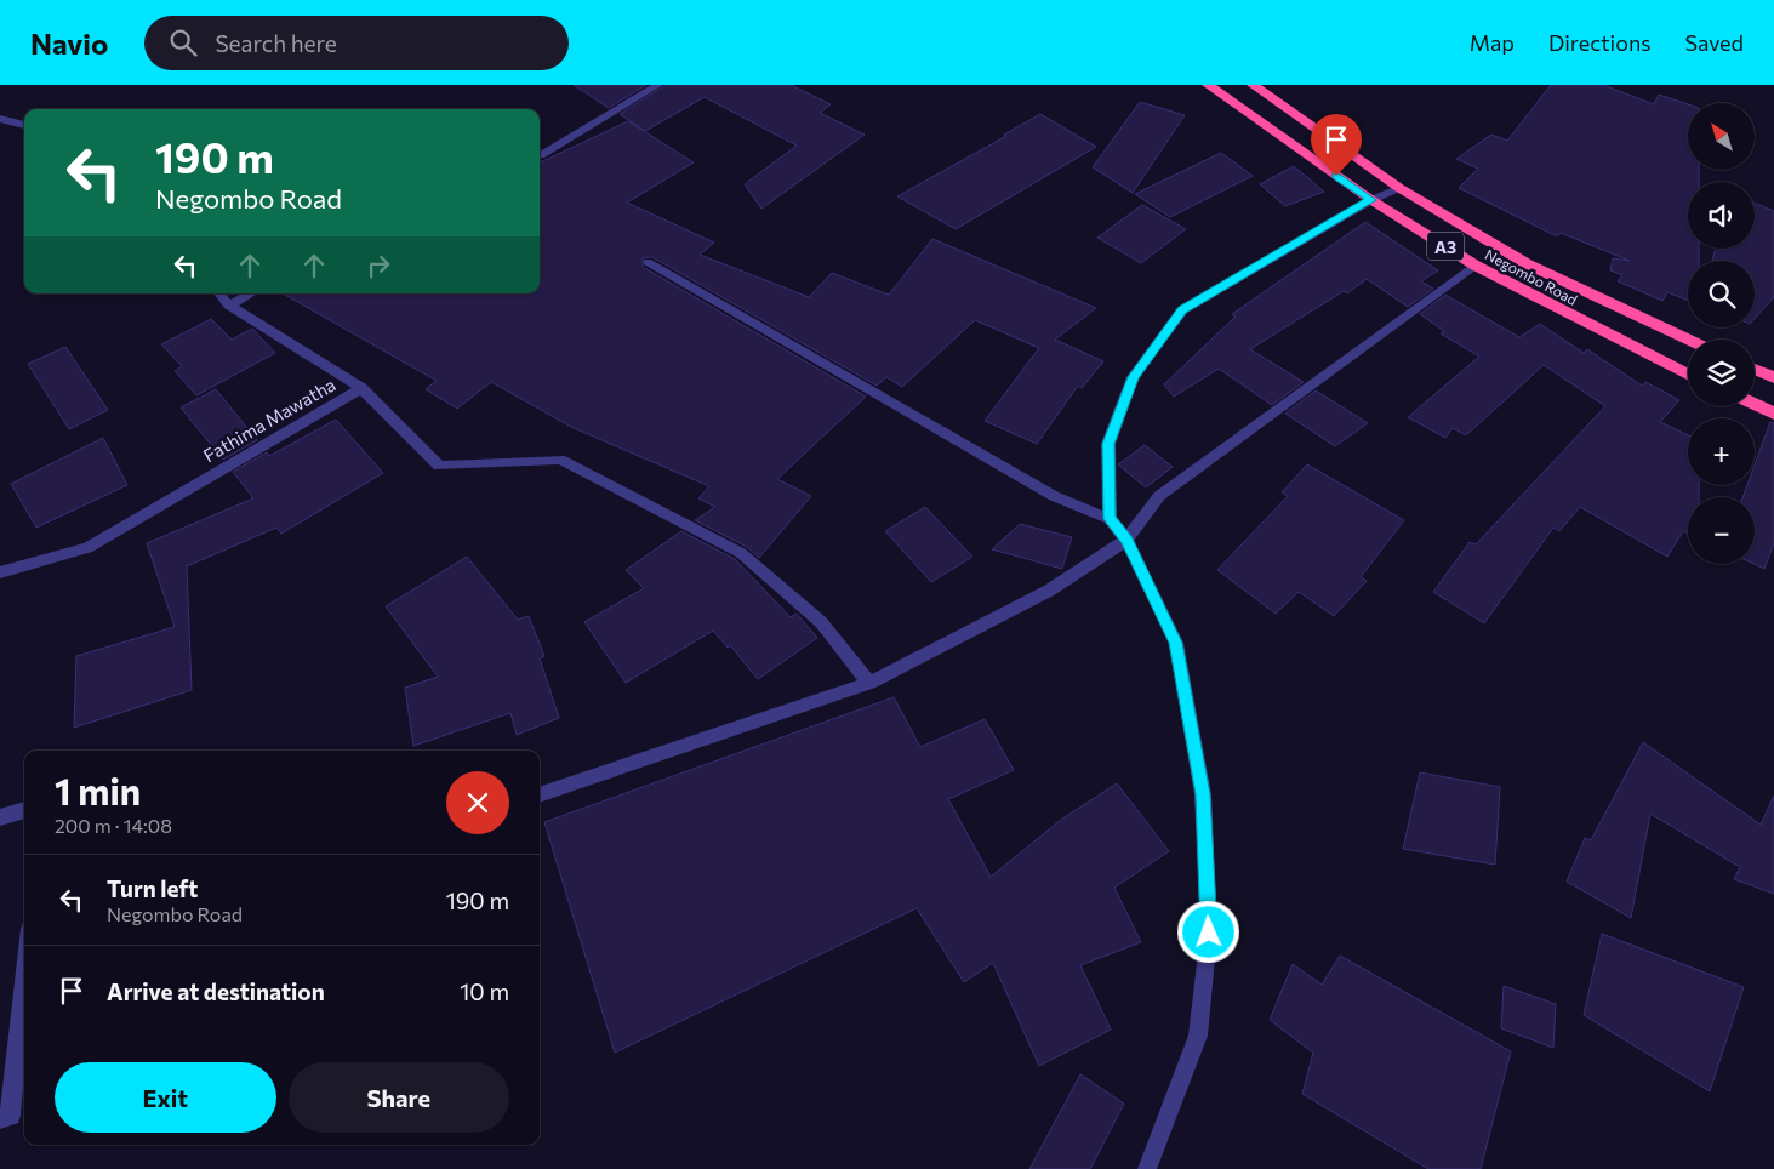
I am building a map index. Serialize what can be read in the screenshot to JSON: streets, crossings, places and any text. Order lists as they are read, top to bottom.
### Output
{
  "streets": {
    "highway": ["A3", "Negombo Road"],
    "street": ["Fathima Mawatha"]
  },
  "north": "top left",
  "page": {
    "header": "Navio",
    "search": "Search here",
    "nav": ["Map", "Directions", "Saved"],
    "map_buttons": ["+", "−"],
    "turn": ["190 m", "Negombo Road"],
    "heading": ["1 min", "200 m · 14:08"],
    "list": [
      {
        "name": "Turn left",
        "note": "Negombo Road",
        "value": "190 m"
      },
      {
        "name": "Arrive at destination",
        "value": "10 m"
      }
    ],
    "buttons": ["Exit", "Share"]
  }
}
